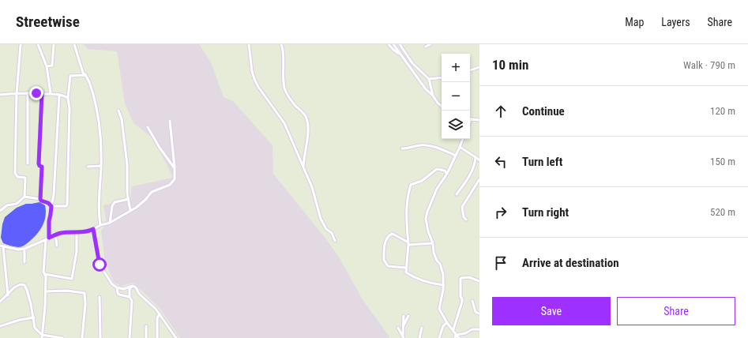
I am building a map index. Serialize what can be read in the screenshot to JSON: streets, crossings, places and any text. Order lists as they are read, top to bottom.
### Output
{
  "page": {
    "header": "Streetwise",
    "nav": ["Map", "Layers", "Share"],
    "heading": ["10 min", "Walk · 790 m"],
    "map_buttons": ["+", "−"],
    "list": [
      ["Continue", "120 m"],
      ["Turn left", "150 m"],
      ["Turn right", "520 m"],
      "Arrive at destination"
    ],
    "buttons": ["Save", "Share"]
  }
}
